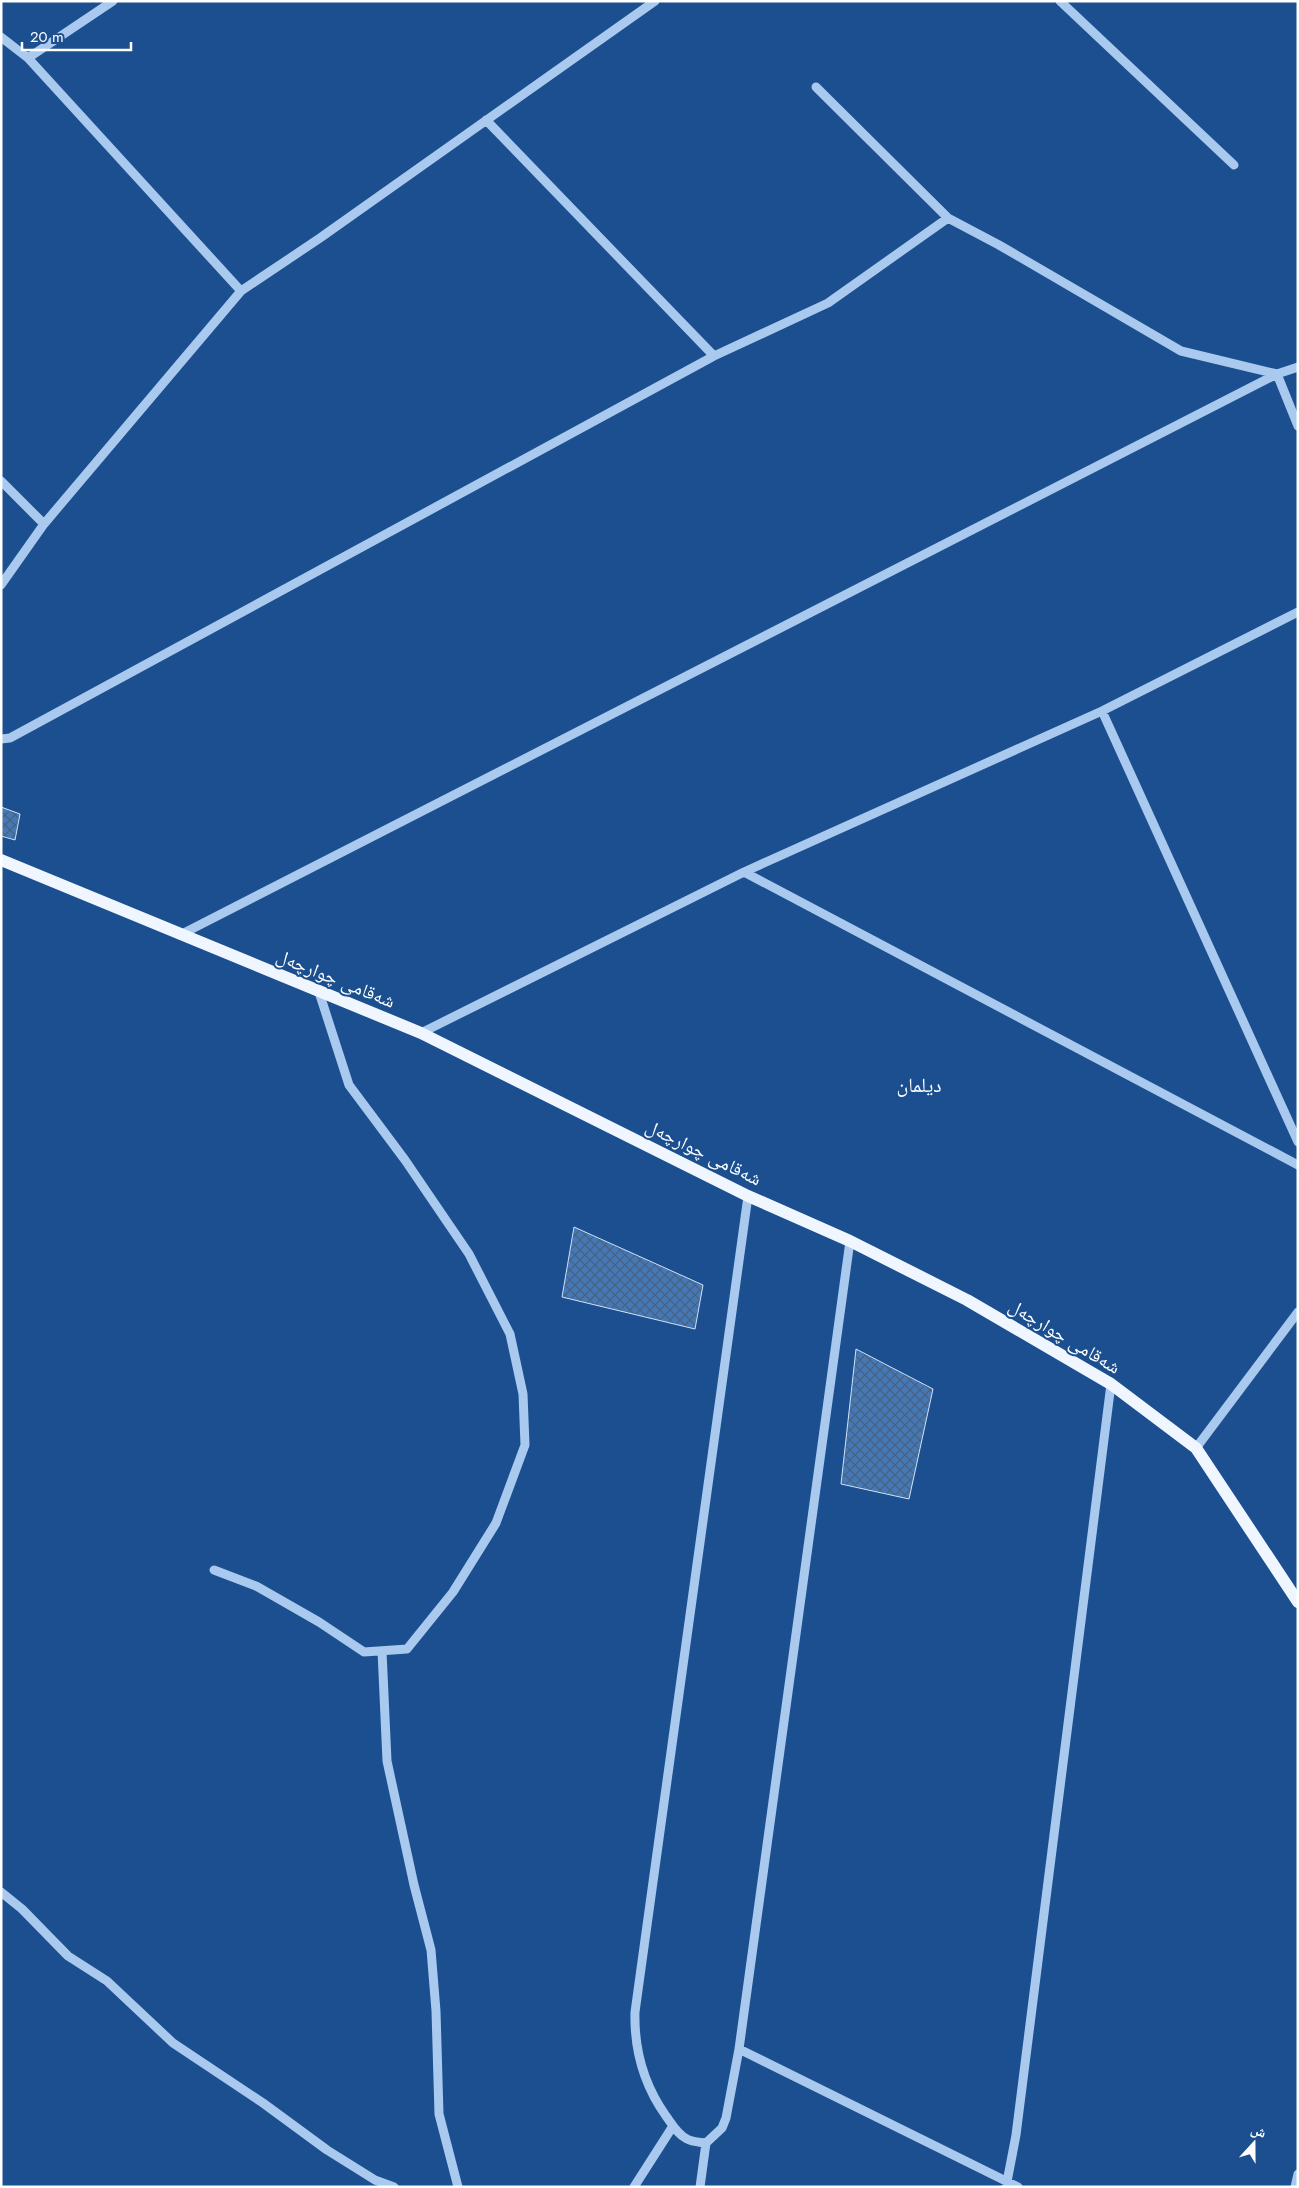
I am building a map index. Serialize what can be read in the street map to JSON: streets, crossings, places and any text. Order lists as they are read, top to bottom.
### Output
{
  "streets": {
    "main road": ["شەقامی چوارچەل"]
  },
  "districts": ["دیلمان"],
  "scale_bar": "20 m",
  "north": "top"
}
